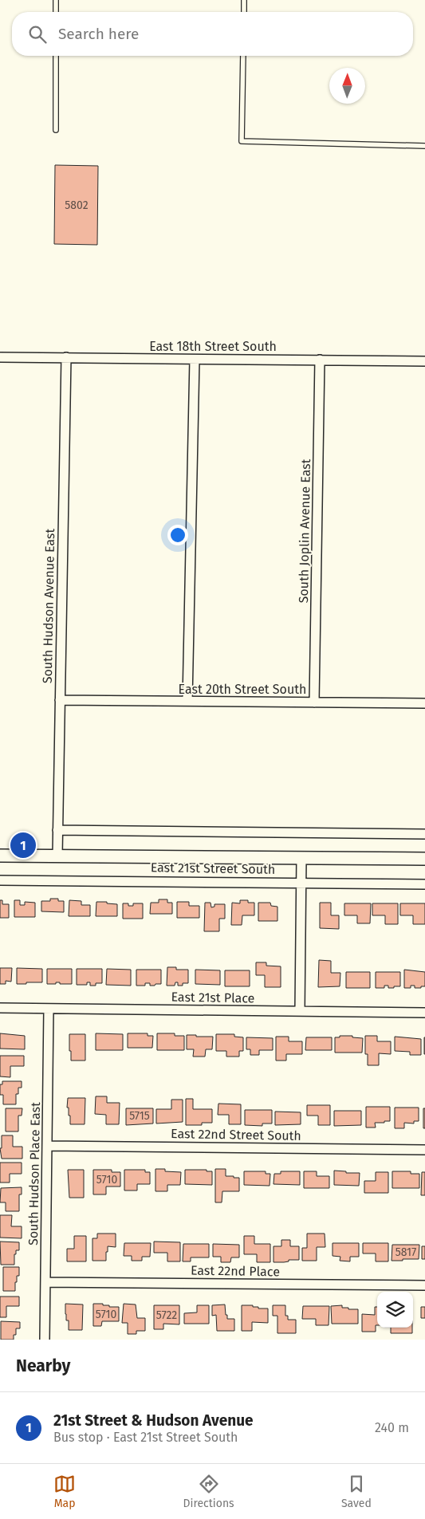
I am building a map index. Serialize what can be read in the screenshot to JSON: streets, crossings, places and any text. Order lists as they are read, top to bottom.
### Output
{
  "streets": {
    "main road": ["East 21st Street South"],
    "street": [
      "East 18th Street South",
      "South Joplin Avenue East",
      "South Hudson Avenue East",
      "East 20th Street South",
      "East 21st Place",
      "East 22nd Street South",
      "South Hudson Place East",
      "East 22nd Place"
    ]
  },
  "crossings": [
    ["East 18th Street South", "South Joplin Avenue East"],
    ["East 18th Street South", "South Hudson Avenue East"],
    ["South Joplin Avenue East", "East 20th Street South"],
    ["South Hudson Avenue East", "East 20th Street South"],
    ["South Hudson Avenue East", "East 21st Street South"],
    ["East 21st Place", "South Hudson Place East"],
    ["East 22nd Street South", "South Hudson Place East"],
    ["South Hudson Place East", "East 22nd Place"]
  ],
  "house_numbers": [
    "5802",
    "5715",
    "5710",
    "5817",
    "5710",
    "5722"
  ],
  "north": "top",
  "page": {
    "search": "Search here",
    "pins": "1",
    "heading": "Nearby",
    "list": [
      {
        "mark": "1",
        "name": "21st Street & Hudson Avenue",
        "note": "Bus stop · East 21st Street South",
        "value": "240 m"
      }
    ],
    "nav": ["Map", "Directions", "Saved"]
  }
}
